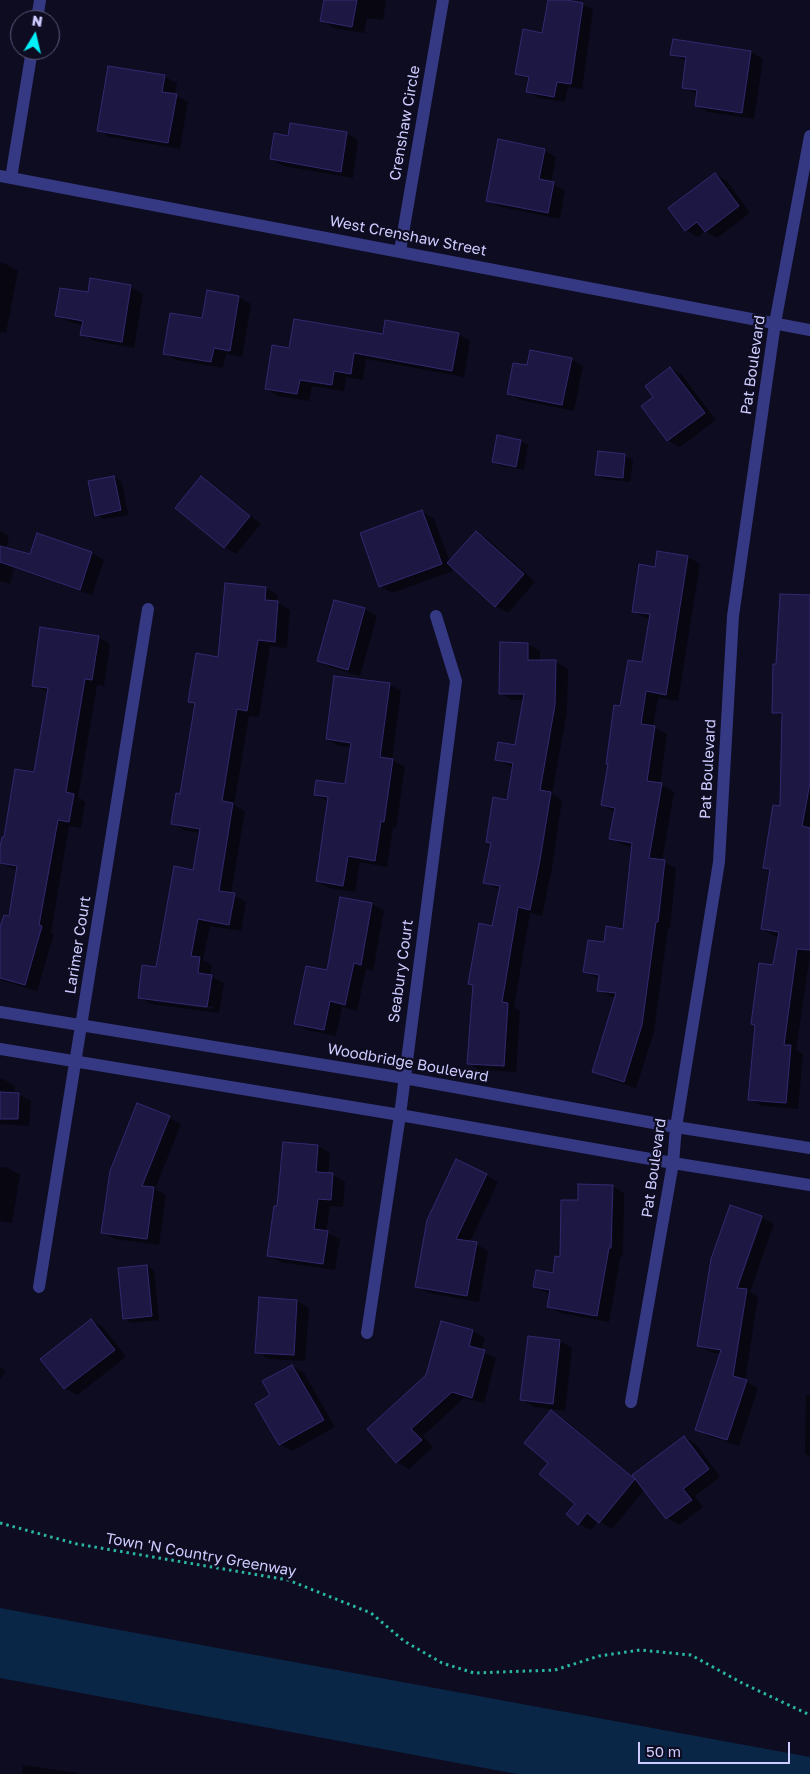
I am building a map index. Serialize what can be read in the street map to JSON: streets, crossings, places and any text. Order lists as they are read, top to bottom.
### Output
{
  "streets": {
    "street": [
      "Crenshaw Circle",
      "West Crenshaw Street",
      "Pat Boulevard",
      "Larimer Court",
      "Seabury Court",
      "Woodbridge Boulevard"
    ],
    "path": ["Town 'N Country Greenway"]
  },
  "crossings": [
    ["Crenshaw Circle", "West Crenshaw Street"],
    ["West Crenshaw Street", "Pat Boulevard"],
    ["Pat Boulevard", "Woodbridge Boulevard"],
    ["Larimer Court", "Woodbridge Boulevard"],
    ["Seabury Court", "Woodbridge Boulevard"]
  ],
  "scale_bar": "50 m",
  "north": "top"
}
